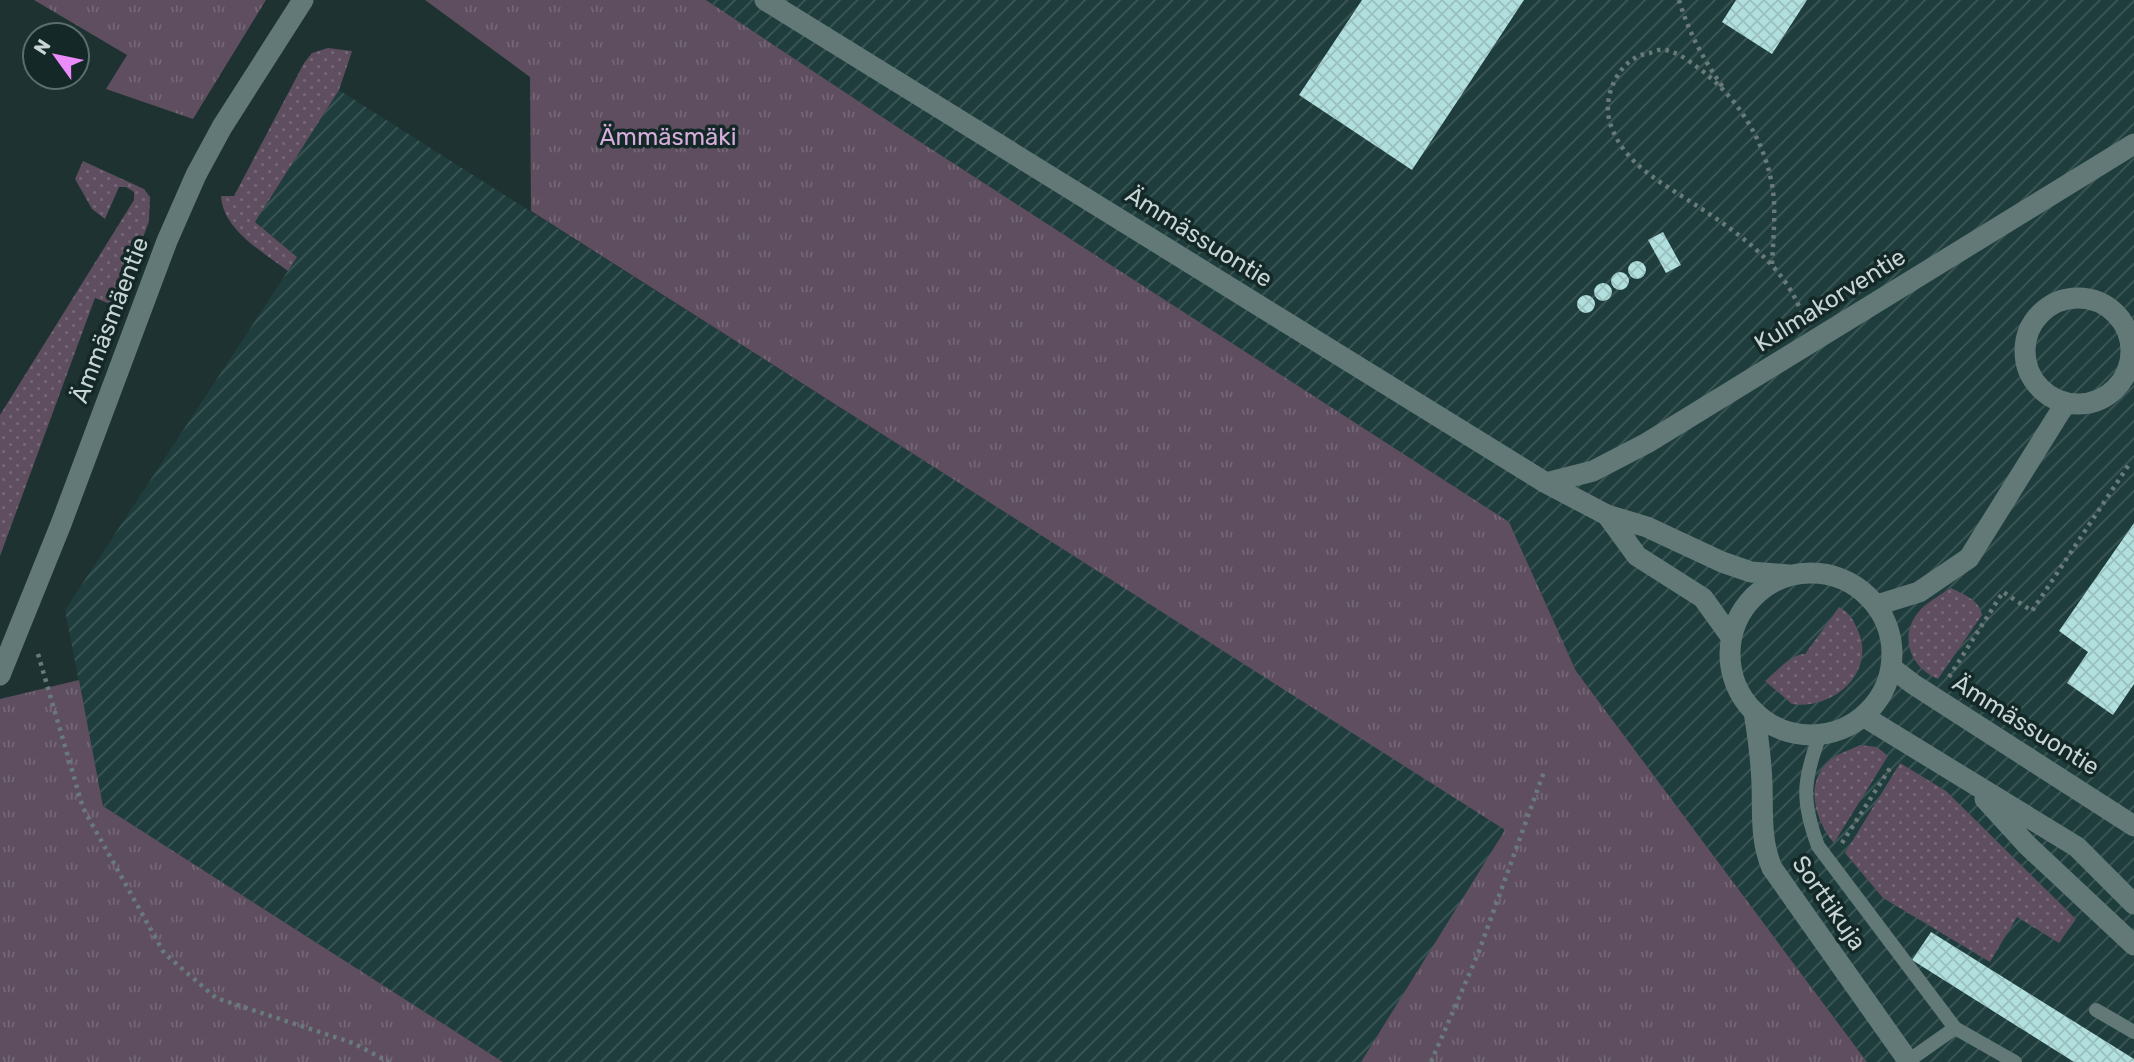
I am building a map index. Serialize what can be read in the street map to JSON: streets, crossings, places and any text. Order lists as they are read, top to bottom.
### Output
{
  "streets": {
    "street": [
      "Ämmässuontie",
      "Kulmakorventie",
      "Ämmäsmäentie",
      "Sorttikuja"
    ]
  },
  "crossings": [
    ["Ämmässuontie", "Kulmakorventie"],
    ["Ämmässuontie", "Sorttikuja"]
  ],
  "parks": ["Ämmäsmäki"],
  "north": "top left"
}
